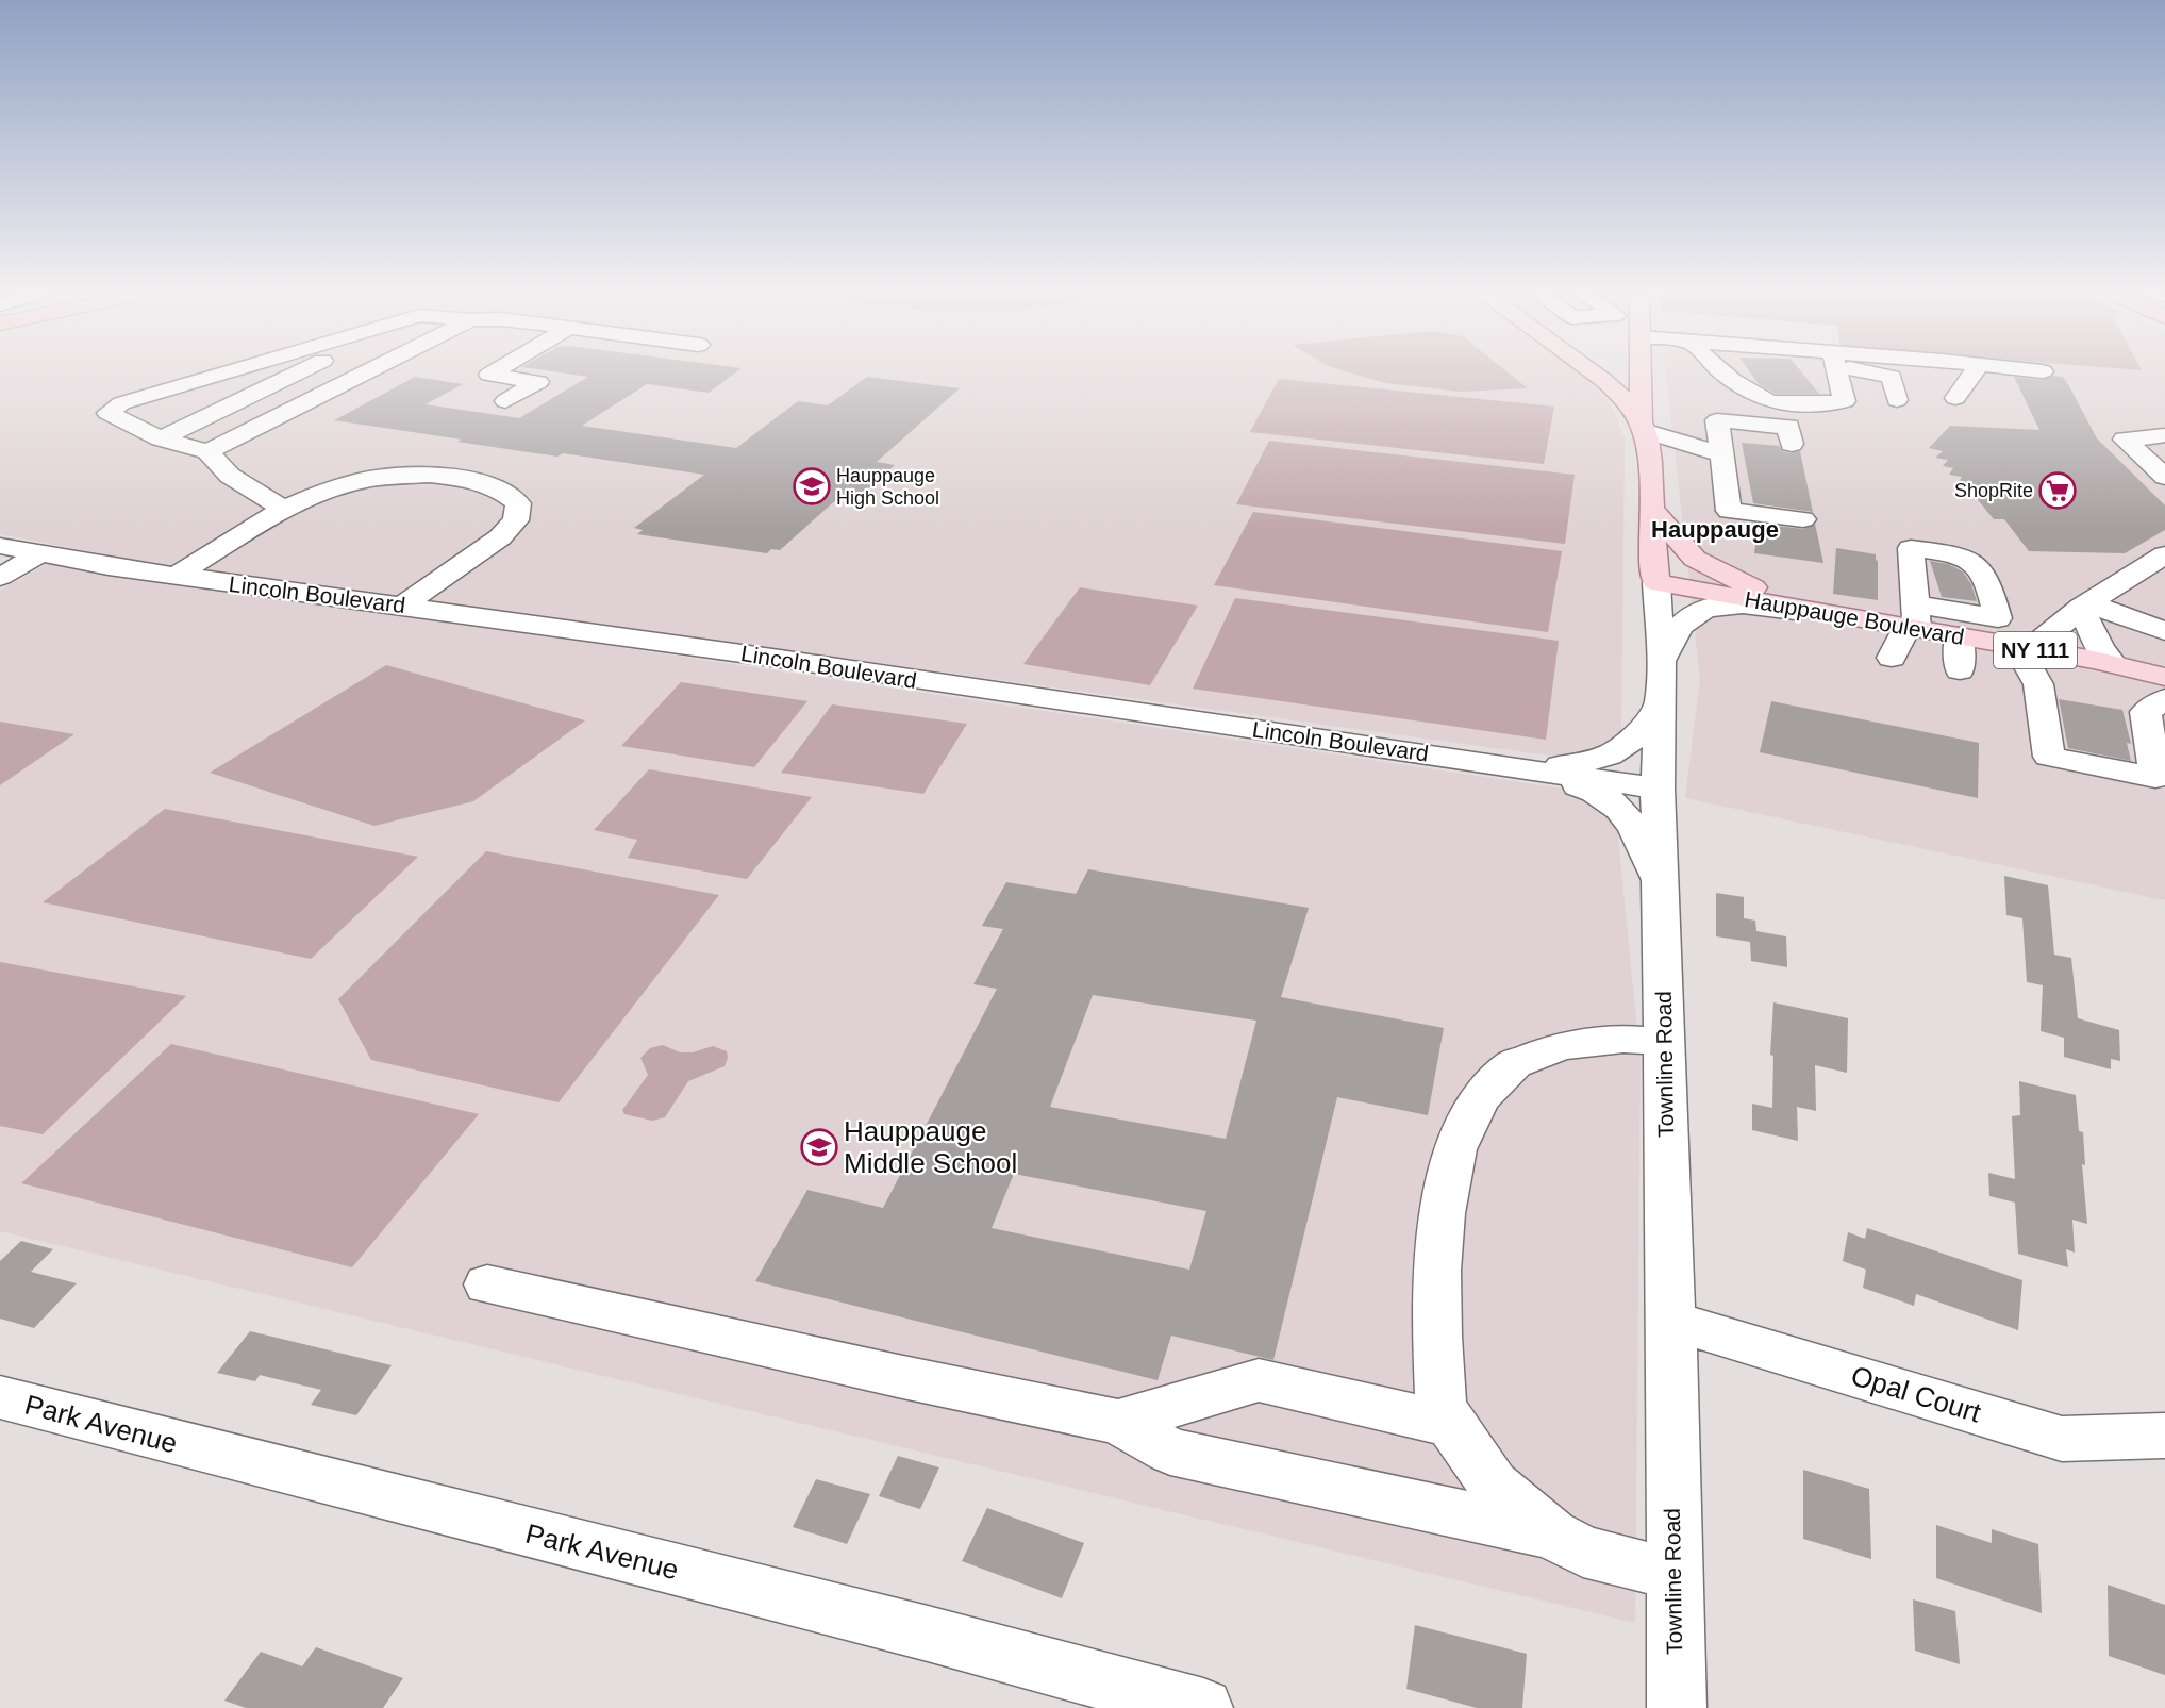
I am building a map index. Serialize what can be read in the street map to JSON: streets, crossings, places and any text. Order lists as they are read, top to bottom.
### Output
{
  "streets": {
    "main road": ["Hauppauge Boulevard", "NY 111", "Townline Road"],
    "street": ["Lincoln Boulevard", "Opal Court", "Park Avenue"]
  },
  "crossings": [
    ["Lincoln Boulevard", "Townline Road"],
    ["Hauppauge Boulevard", "NY 111"],
    ["Hauppauge Boulevard", "Townline Road"],
    ["NY 111", "Townline Road"],
    ["Townline Road", "Opal Court"]
  ],
  "districts": ["Hauppauge"],
  "places": {
    "school or university": ["Hauppauge High School", "Hauppauge Middle School"],
    "supermarket": ["ShopRite"]
  }
}
